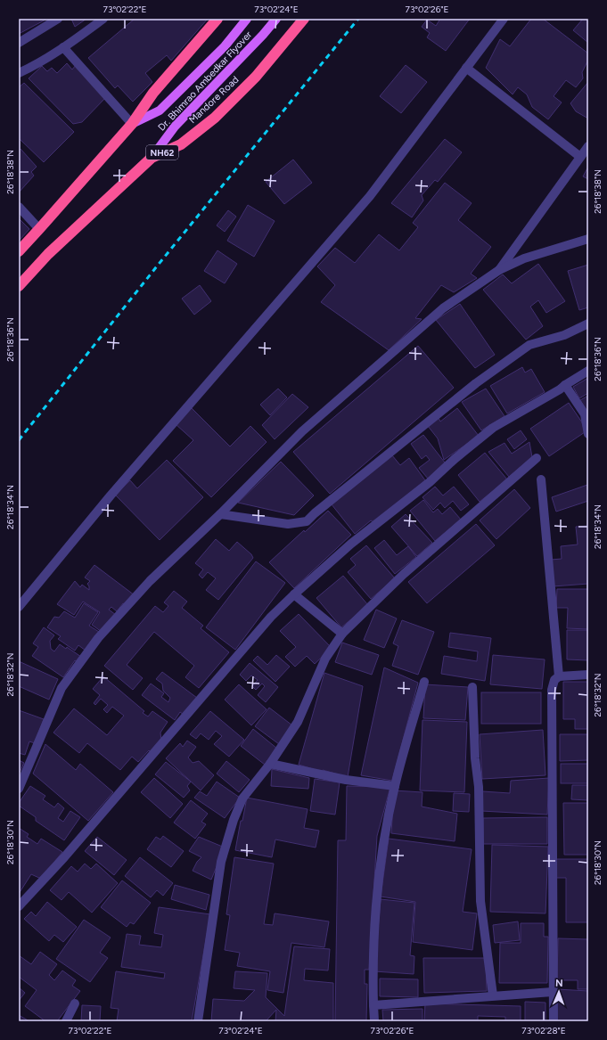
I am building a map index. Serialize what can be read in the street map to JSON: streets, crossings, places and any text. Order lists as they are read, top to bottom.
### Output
{
  "streets": {
    "highway": ["Mandore Road", "NH62"],
    "main road": ["Dr. Bhimrao Ambedkar Flyover"]
  },
  "crossings": [
    ["Dr. Bhimrao Ambedkar Flyover", "Mandore Road"]
  ],
  "north": "top",
  "coordinates": [
    "73°02'22\"E",
    "73°02'24\"E",
    "73°02'26\"E",
    "26°18'38\"N",
    "26°18'36\"N",
    "26°18'34\"N",
    "26°18'32\"N",
    "26°18'30\"N",
    "73°02'28\"E"
  ]
}
